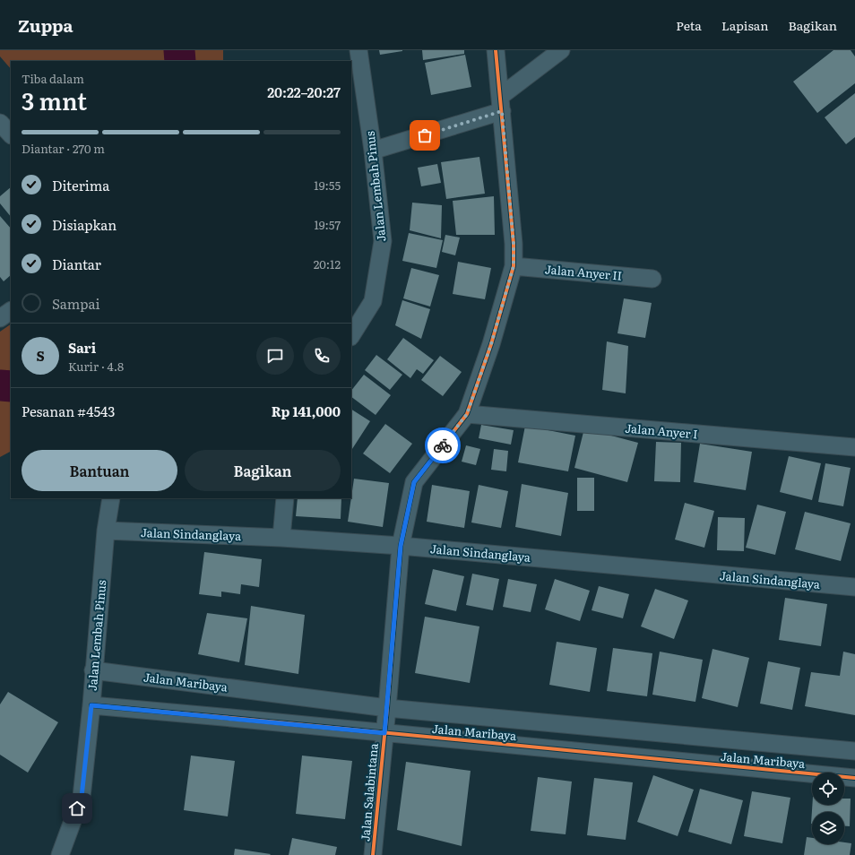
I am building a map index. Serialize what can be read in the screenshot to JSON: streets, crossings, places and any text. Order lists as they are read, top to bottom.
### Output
{
  "streets": {
    "street": [
      "Jalan Lembah Pinus",
      "Jalan Anyer II",
      "Jalan Anyer I",
      "Jalan Sindanglaya",
      "Jalan Maribaya",
      "Jalan Salabintana"
    ]
  },
  "crossings": [
    ["Jalan Lembah Pinus", "Jalan Sindanglaya"],
    ["Jalan Lembah Pinus", "Jalan Maribaya"],
    ["Jalan Anyer II", "Jalan Salabintana"],
    ["Jalan Anyer I", "Jalan Salabintana"],
    ["Jalan Sindanglaya", "Jalan Salabintana"],
    ["Jalan Maribaya", "Jalan Salabintana"]
  ],
  "page": {
    "header": "Zuppa",
    "nav": ["Peta", "Lapisan", "Bagikan"],
    "heading": ["3 mnt", "Tiba dalam", "20:22–20:27"],
    "panel": [
      "Sari",
      "Kurir · 4.8",
      "Pesanan #4543",
      "Rp 141,000"
    ],
    "bar": "Diantar · 270 m",
    "list": [
      ["Diterima", "19:55"],
      ["Disiapkan", "19:57"],
      ["Diantar", "20:12"],
      "Sampai"
    ],
    "round": "S",
    "buttons": ["Bantuan", "Bagikan"]
  }
}
